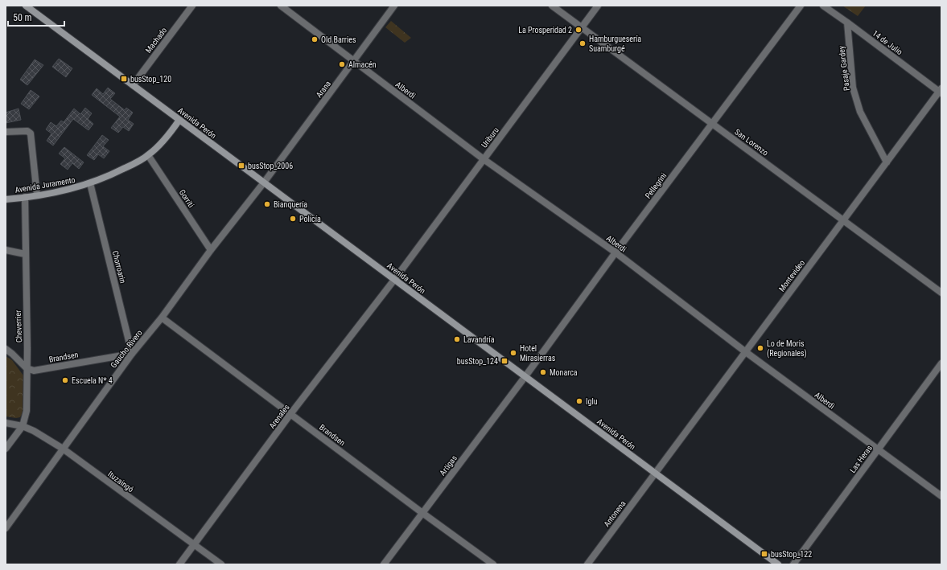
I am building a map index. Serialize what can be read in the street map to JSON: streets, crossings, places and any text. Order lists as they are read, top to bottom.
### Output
{
  "streets": {
    "main road": ["Avenida Perón", "Avenida Juramento"],
    "street": [
      "Machado",
      "14 de Julio",
      "Pasaje Gardey",
      "Arana",
      "Alberdi",
      "Uriburu",
      "San Lorenzo",
      "Pellegrini",
      "Gorriti",
      "Chorroarin",
      "Montevideo",
      "Cheverrier",
      "Gaucho Rivero",
      "Brandsen",
      "Arenales",
      "Las Heras",
      "Artigas",
      "Ituzaingó",
      "Antonena"
    ]
  },
  "crossings": [
    ["Machado", "Avenida Perón"],
    ["14 de Julio", "Pasaje Gardey"],
    ["14 de Julio", "Montevideo"],
    ["Pasaje Gardey", "Montevideo"],
    ["Arana", "Alberdi"],
    ["Arana", "Avenida Perón"],
    ["Arana", "Gaucho Rivero"],
    ["Alberdi", "Uriburu"],
    ["Alberdi", "Pellegrini"],
    ["Alberdi", "Montevideo"],
    ["Alberdi", "Las Heras"],
    ["Avenida Perón", "Uriburu"],
    ["Avenida Perón", "Avenida Juramento"],
    ["Avenida Perón", "Pellegrini"],
    ["Avenida Perón", "Montevideo"],
    ["Avenida Perón", "Gaucho Rivero"],
    ["Avenida Perón", "Arenales"],
    ["Avenida Perón", "Artigas"],
    ["Avenida Perón", "Antonena"],
    ["Uriburu", "San Lorenzo"],
    ["Uriburu", "Arenales"],
    ["San Lorenzo", "Pellegrini"],
    ["San Lorenzo", "Montevideo"],
    ["Avenida Juramento", "Gorriti"],
    ["Avenida Juramento", "Chorroarin"],
    ["Avenida Juramento", "Cheverrier"],
    ["Pellegrini", "Artigas"],
    ["Gorriti", "Gaucho Rivero"],
    ["Chorroarin", "Gaucho Rivero"],
    ["Chorroarin", "Brandsen"],
    ["Montevideo", "Antonena"],
    ["Cheverrier", "Brandsen"],
    ["Cheverrier", "Ituzaingó"],
    ["Gaucho Rivero", "Brandsen"],
    ["Gaucho Rivero", "Ituzaingó"],
    ["Brandsen", "Arenales"],
    ["Brandsen", "Artigas"],
    ["Arenales", "Ituzaingó"]
  ],
  "places": {
    "other": [
      "La Prosperidad 2",
      "Old Barries",
      "Hamburguesería Suamburgé",
      "Almacén",
      "Bianquería",
      "Policía",
      "Lavandría",
      "Lo de Moris (Regionales)",
      "Hotel Mirasierras",
      "Monarca",
      "Escuela N* 4",
      "Iglu"
    ],
    "transit": [
      "busStop_120",
      "busStop_2006",
      "busStop_124",
      "busStop_122"
    ]
  },
  "scale_bar": "50 m"
}
